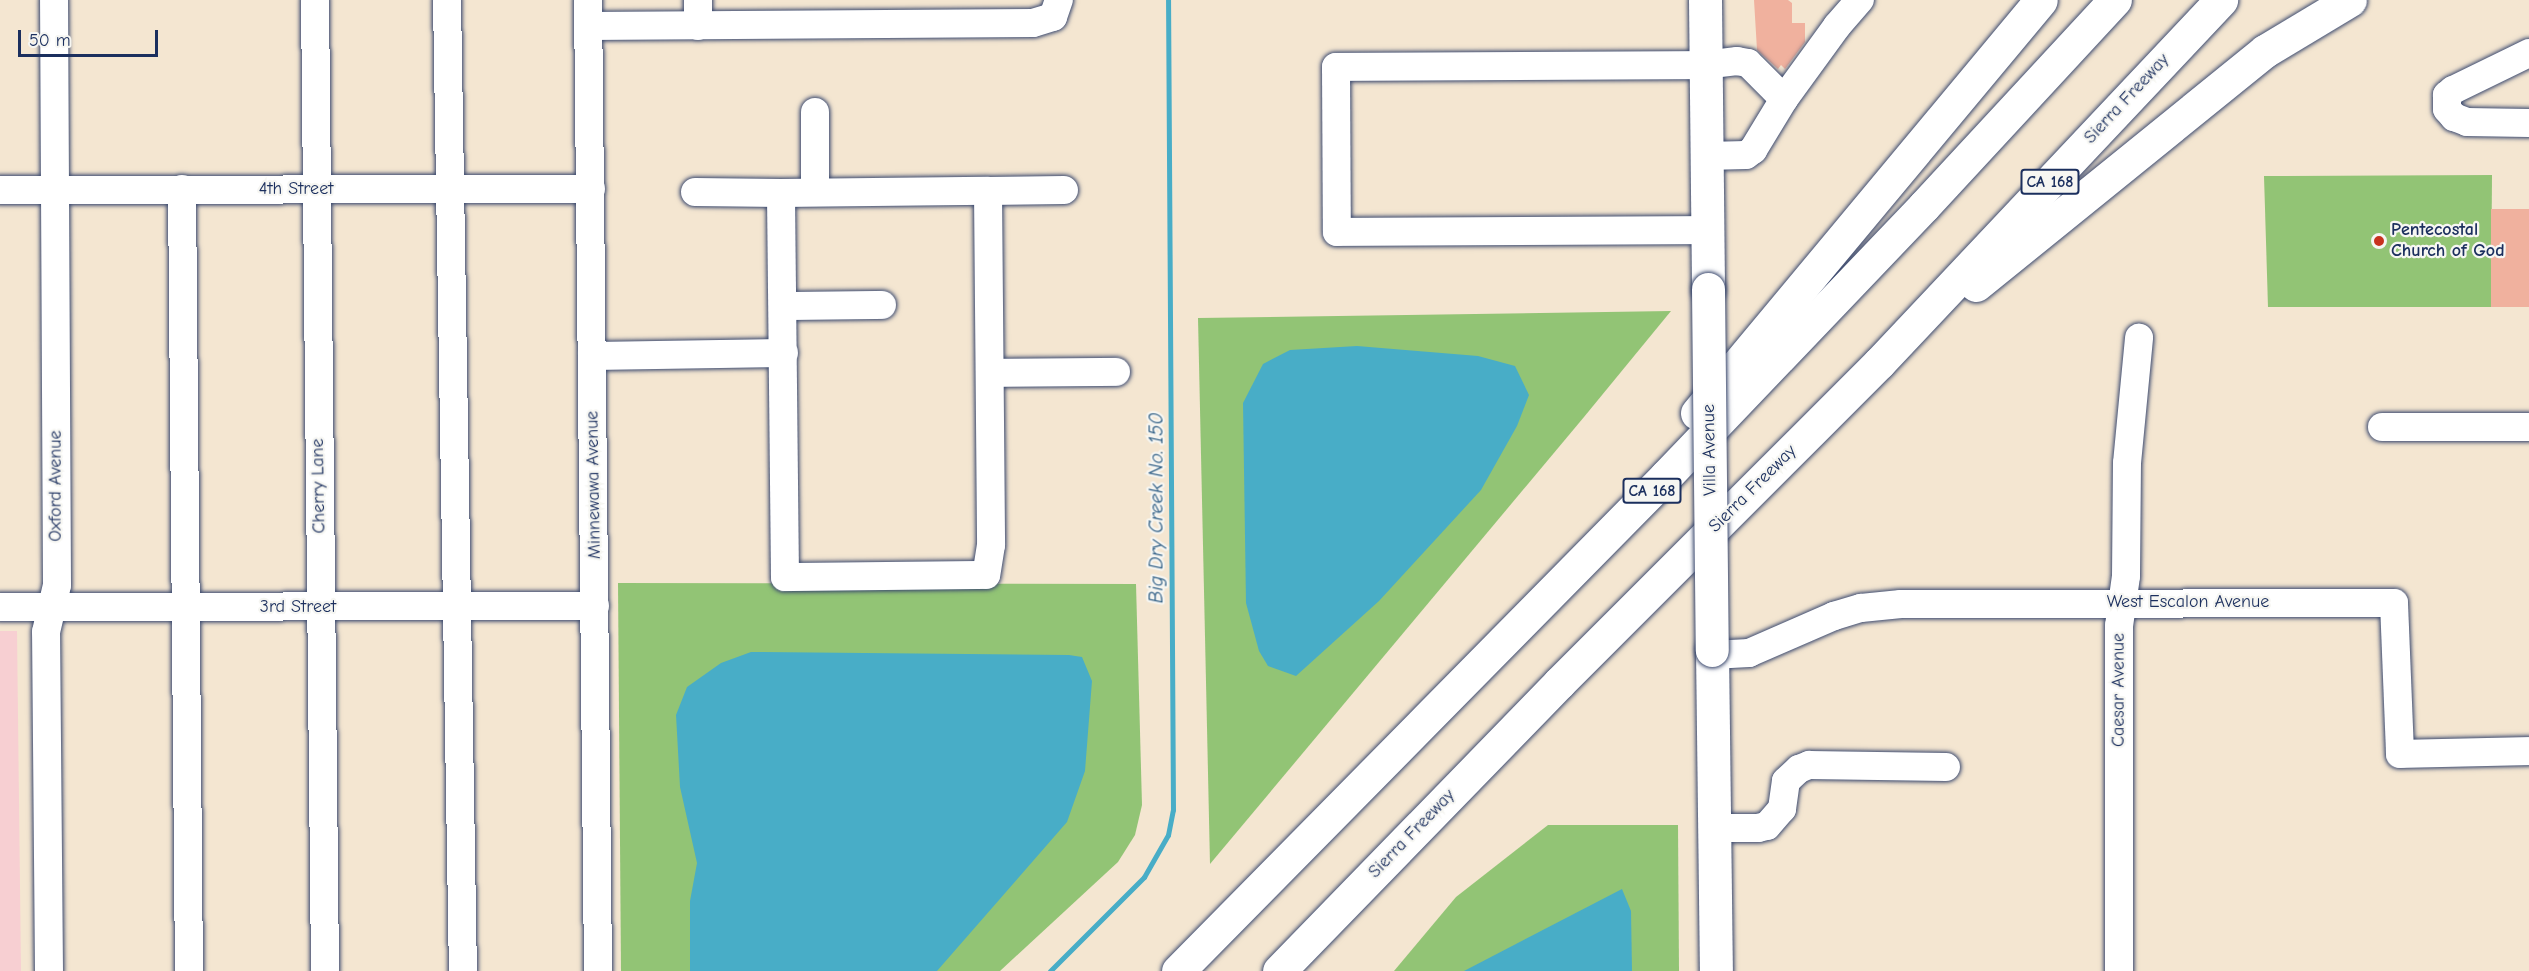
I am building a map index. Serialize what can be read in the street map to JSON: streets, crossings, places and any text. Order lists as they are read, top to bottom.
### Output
{
  "streets": {
    "main road": ["Sierra Freeway", "CA 168", "Villa Avenue"],
    "street": [
      "4th Street",
      "Minnewawa Avenue",
      "Oxford Avenue",
      "Cherry Lane",
      "West Escalon Avenue",
      "3rd Street",
      "Caesar Avenue"
    ]
  },
  "crossings": [
    ["4th Street", "Minnewawa Avenue"],
    ["4th Street", "Oxford Avenue"],
    ["4th Street", "Cherry Lane"],
    ["Villa Avenue", "West Escalon Avenue"],
    ["Minnewawa Avenue", "3rd Street"],
    ["Oxford Avenue", "3rd Street"],
    ["Cherry Lane", "3rd Street"],
    ["West Escalon Avenue", "Caesar Avenue"]
  ],
  "water": ["Big Dry Creek No. 150"],
  "places": ["Pentecostal Church of God"],
  "scale_bar": "50 m"
}
